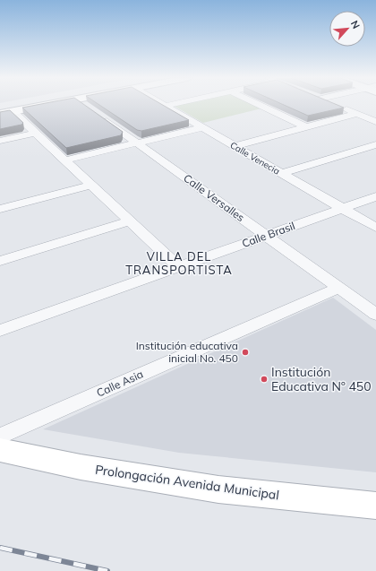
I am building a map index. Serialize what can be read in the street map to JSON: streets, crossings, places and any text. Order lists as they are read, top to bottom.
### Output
{
  "streets": {
    "street": [
      "Calle Venecia",
      "Calle Versalles",
      "Calle Brasil",
      "Calle Asia",
      "Prolongación Avenida Municipal"
    ]
  },
  "crossings": [
    ["Calle Venecia", "Calle Brasil"],
    ["Calle Versalles", "Calle Brasil"],
    ["Calle Versalles", "Calle Asia"]
  ],
  "districts": ["VILLA DEL TRANSPORTISTA"],
  "places": ["Institución educativa inicial No. 450", "Institución Educativa Nº 450"],
  "north": "top right"
}
